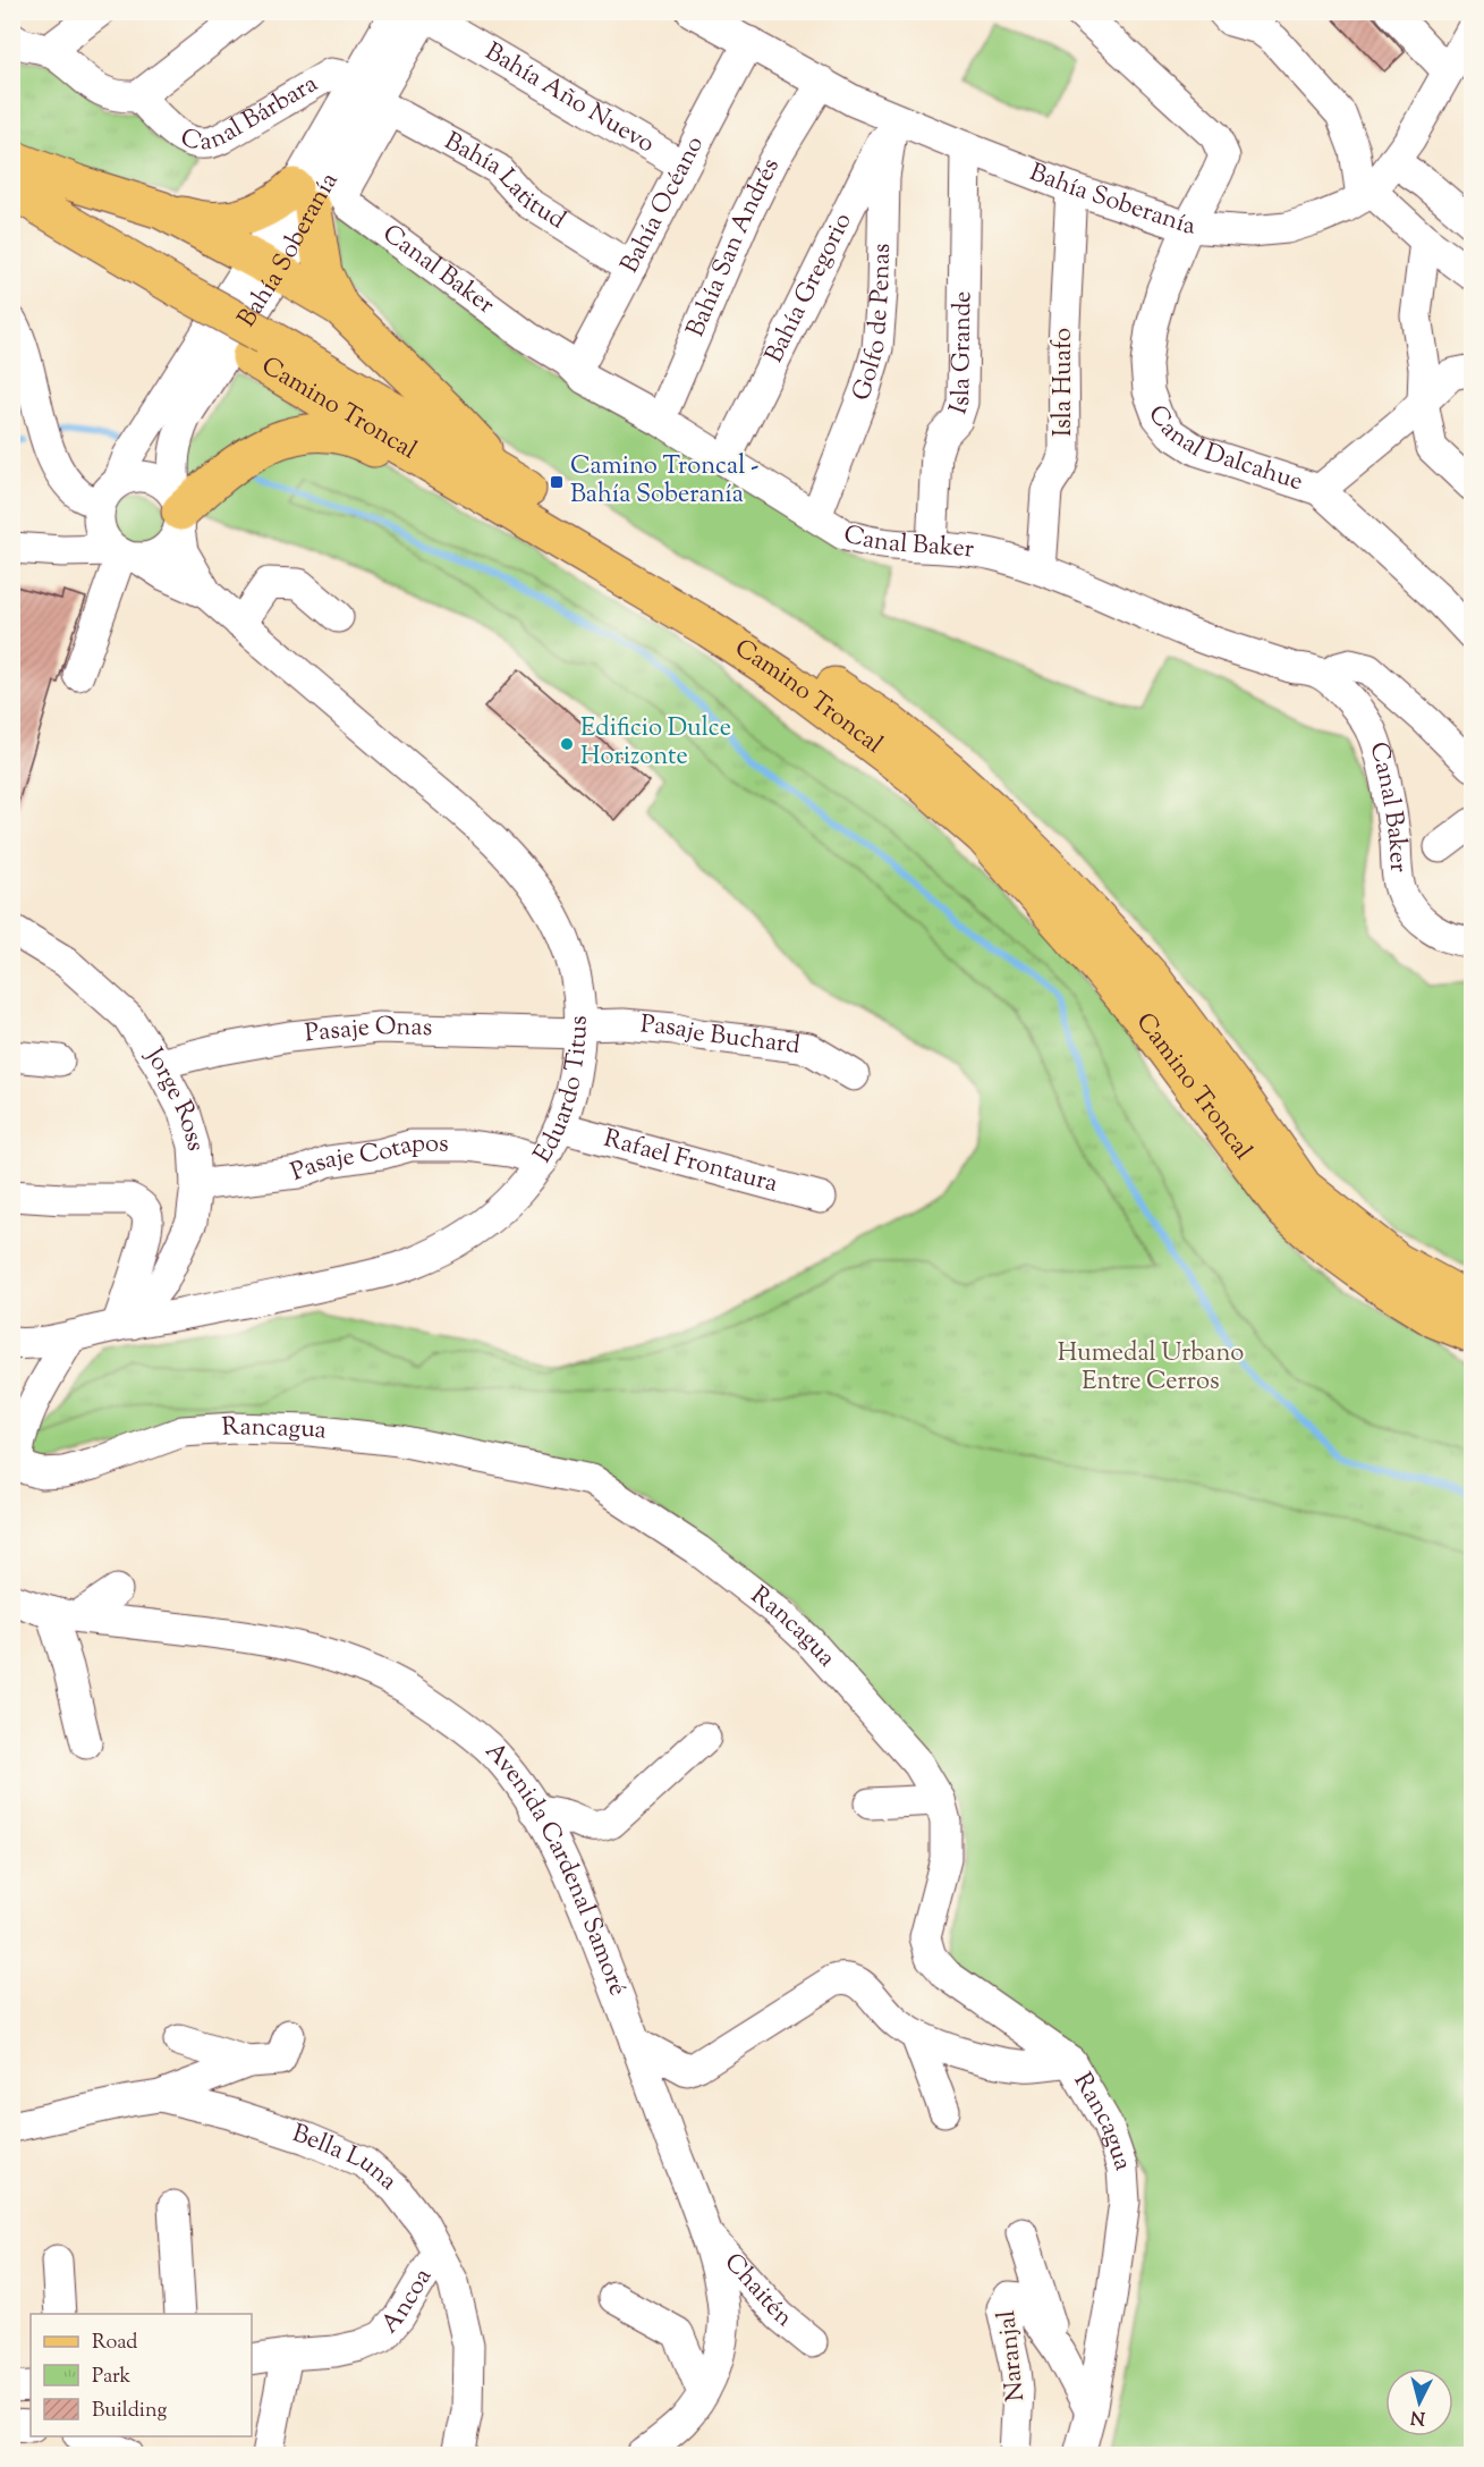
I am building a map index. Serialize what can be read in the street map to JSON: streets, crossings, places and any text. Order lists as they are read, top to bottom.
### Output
{
  "streets": {
    "main road": ["Camino Troncal"],
    "street": [
      "Bahía Año Nuevo",
      "Canal Bárbara",
      "Bahía Latitud",
      "Bahía Soberanía",
      "Bahía Océano",
      "Bahía San Andrés",
      "Canal Baker",
      "Bahía Gregorio",
      "Golfo de Penas",
      "Isla Grande",
      "Isla Huafo",
      "Canal Dalcahue",
      "Pasaje Onas",
      "Pasaje Buchard",
      "Eduardo Titus",
      "Jorge Ross",
      "Pasaje Cotapos",
      "Rafael Frontaura",
      "Rancagua",
      "Avenida Cardenal Samoré",
      "Bella Luna",
      "Chaitén",
      "Ancoa",
      "Naranjal"
    ]
  },
  "crossings": [
    ["Bahía Año Nuevo", "Bahía Soberanía"],
    ["Bahía Año Nuevo", "Bahía Océano"],
    ["Canal Bárbara", "Bahía Latitud"],
    ["Canal Bárbara", "Bahía Soberanía"],
    ["Canal Bárbara", "Canal Baker"],
    ["Bahía Latitud", "Bahía Soberanía"],
    ["Bahía Latitud", "Bahía Océano"],
    ["Bahía Latitud", "Canal Baker"],
    ["Bahía Soberanía", "Bahía Océano"],
    ["Bahía Soberanía", "Bahía San Andrés"],
    ["Bahía Soberanía", "Canal Baker"],
    ["Bahía Soberanía", "Bahía Gregorio"],
    ["Bahía Soberanía", "Golfo de Penas"],
    ["Bahía Soberanía", "Isla Grande"],
    ["Bahía Soberanía", "Isla Huafo"],
    ["Bahía Soberanía", "Canal Dalcahue"],
    ["Bahía Soberanía", "Eduardo Titus"],
    ["Bahía Océano", "Canal Baker"],
    ["Bahía San Andrés", "Canal Baker"],
    ["Canal Baker", "Bahía Gregorio"],
    ["Canal Baker", "Golfo de Penas"],
    ["Canal Baker", "Isla Grande"],
    ["Canal Baker", "Isla Huafo"],
    ["Bahía Gregorio", "Golfo de Penas"],
    ["Pasaje Onas", "Pasaje Buchard"],
    ["Pasaje Onas", "Eduardo Titus"],
    ["Pasaje Onas", "Jorge Ross"],
    ["Pasaje Buchard", "Eduardo Titus"],
    ["Eduardo Titus", "Jorge Ross"],
    ["Eduardo Titus", "Pasaje Cotapos"],
    ["Eduardo Titus", "Rafael Frontaura"],
    ["Eduardo Titus", "Rancagua"],
    ["Jorge Ross", "Pasaje Cotapos"],
    ["Rancagua", "Naranjal"],
    ["Avenida Cardenal Samoré", "Chaitén"],
    ["Bella Luna", "Ancoa"]
  ],
  "parks": ["Humedal Urbano Entre Cerros"],
  "places": {
    "transit": ["Camino Troncal - Bahía Soberanía"],
    "other": ["Edificio Dulce Horizonte"]
  },
  "legend": ["Road", "Park", "Building"],
  "north": "bottom"
}
